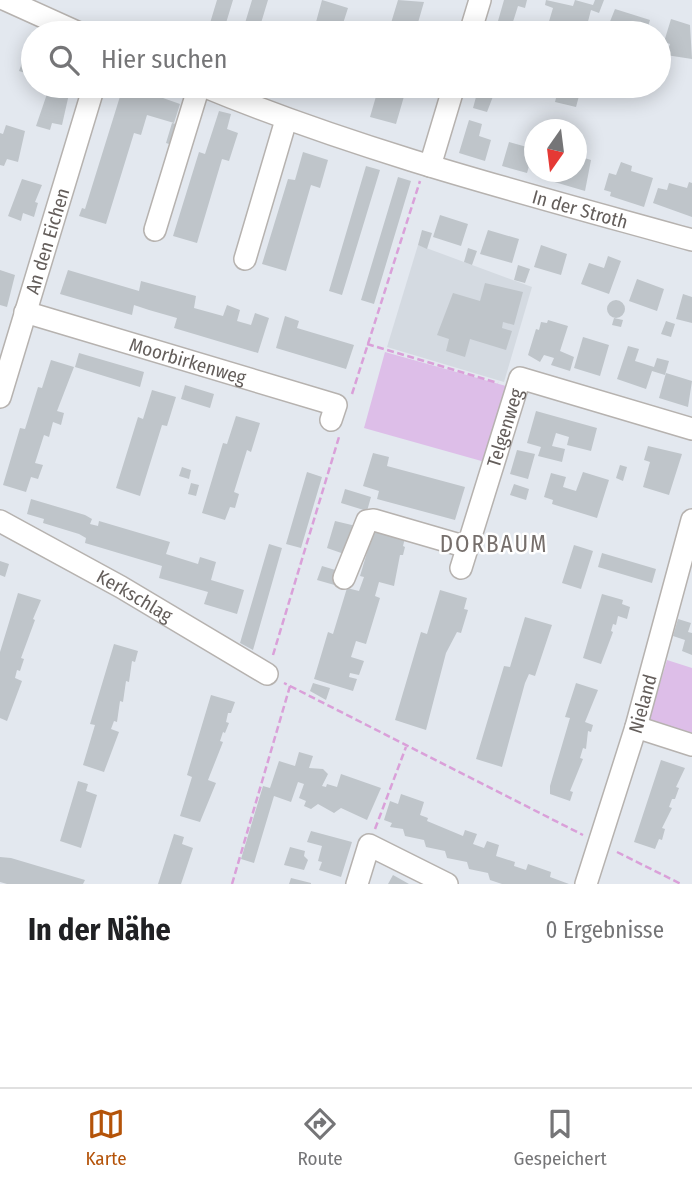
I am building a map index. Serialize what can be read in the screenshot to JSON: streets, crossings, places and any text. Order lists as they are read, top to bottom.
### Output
{
  "streets": {
    "street": [
      "In der Stroth",
      "An den Eichen",
      "Moorbirkenweg",
      "Telgenweg",
      "Kerkschlag",
      "Nieland"
    ]
  },
  "crossings": [
    ["An den Eichen", "Moorbirkenweg"]
  ],
  "districts": ["DORBAUM"],
  "north": "bottom",
  "page": {
    "search": "Hier suchen",
    "heading": ["In der Nähe", "0 Ergebnisse"],
    "nav": ["Karte", "Route", "Gespeichert"]
  }
}
